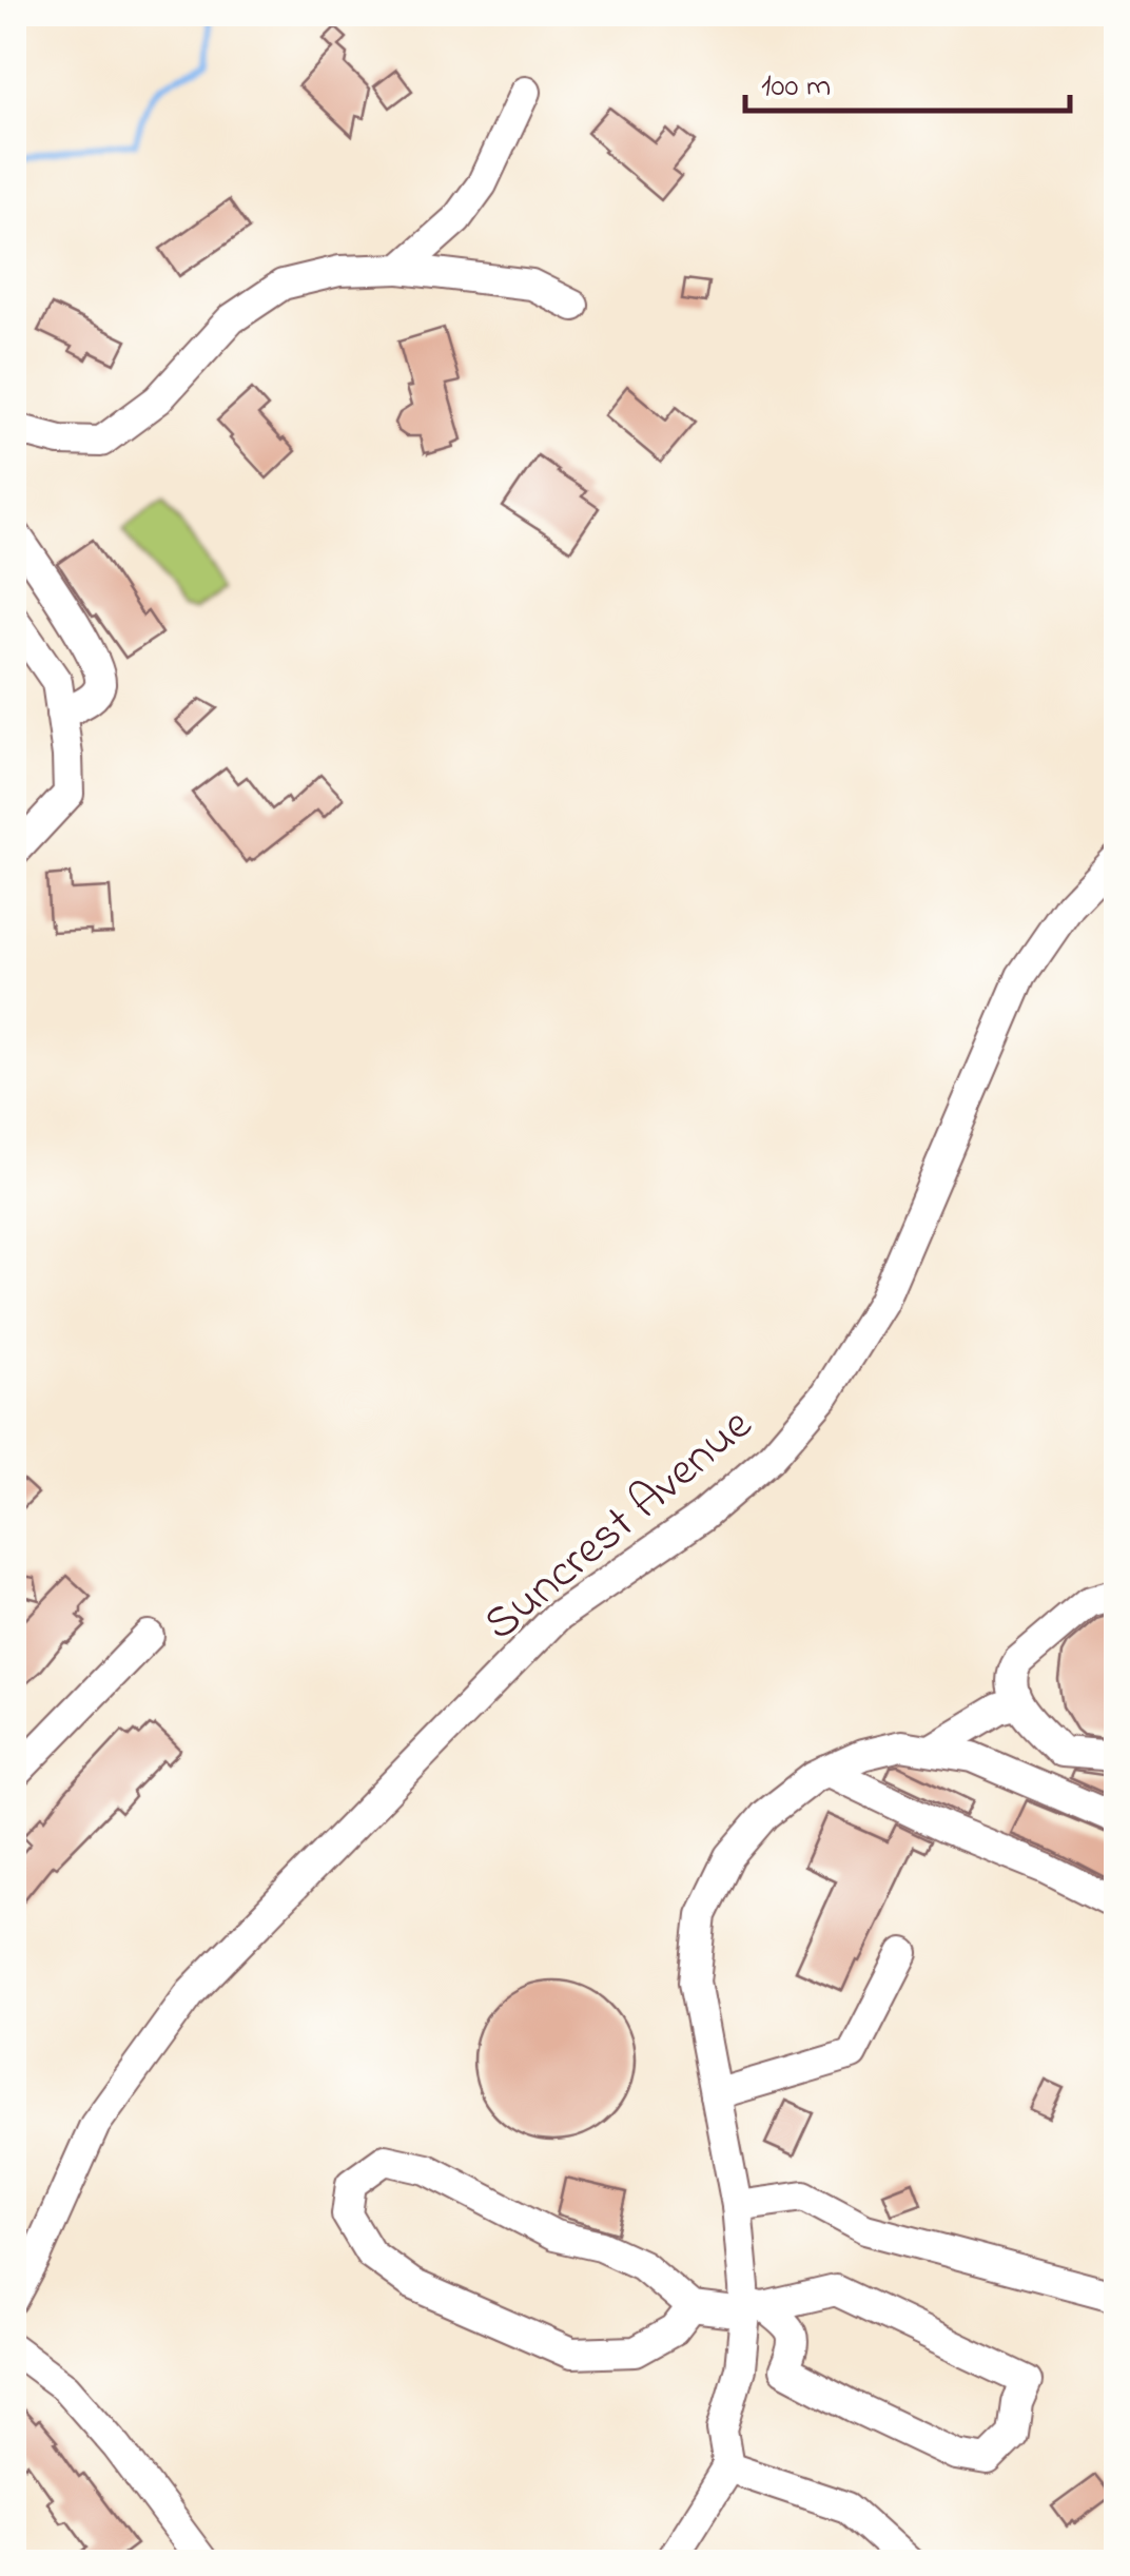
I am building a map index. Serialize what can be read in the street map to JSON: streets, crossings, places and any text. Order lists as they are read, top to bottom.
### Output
{
  "streets": {
    "street": ["Suncrest Avenue"]
  },
  "scale_bar": "100 m"
}
